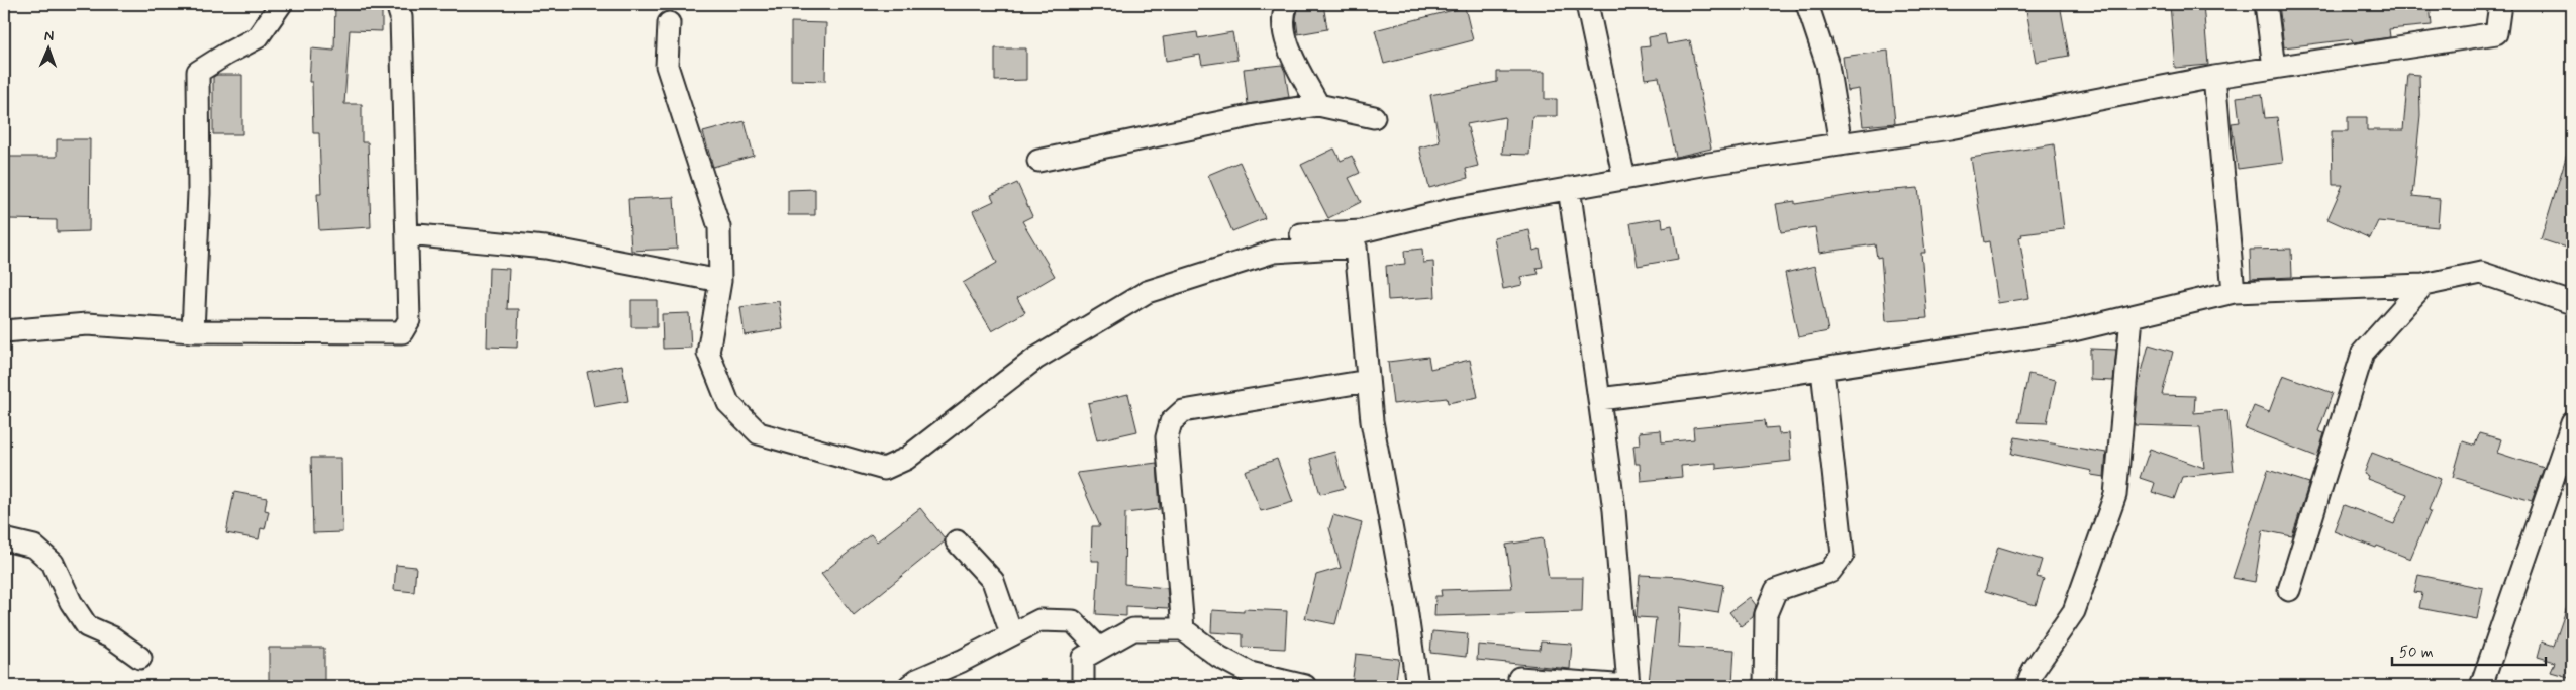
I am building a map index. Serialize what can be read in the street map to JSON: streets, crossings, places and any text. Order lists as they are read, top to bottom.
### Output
{
  "scale_bar": "50 m",
  "north": "top"
}
